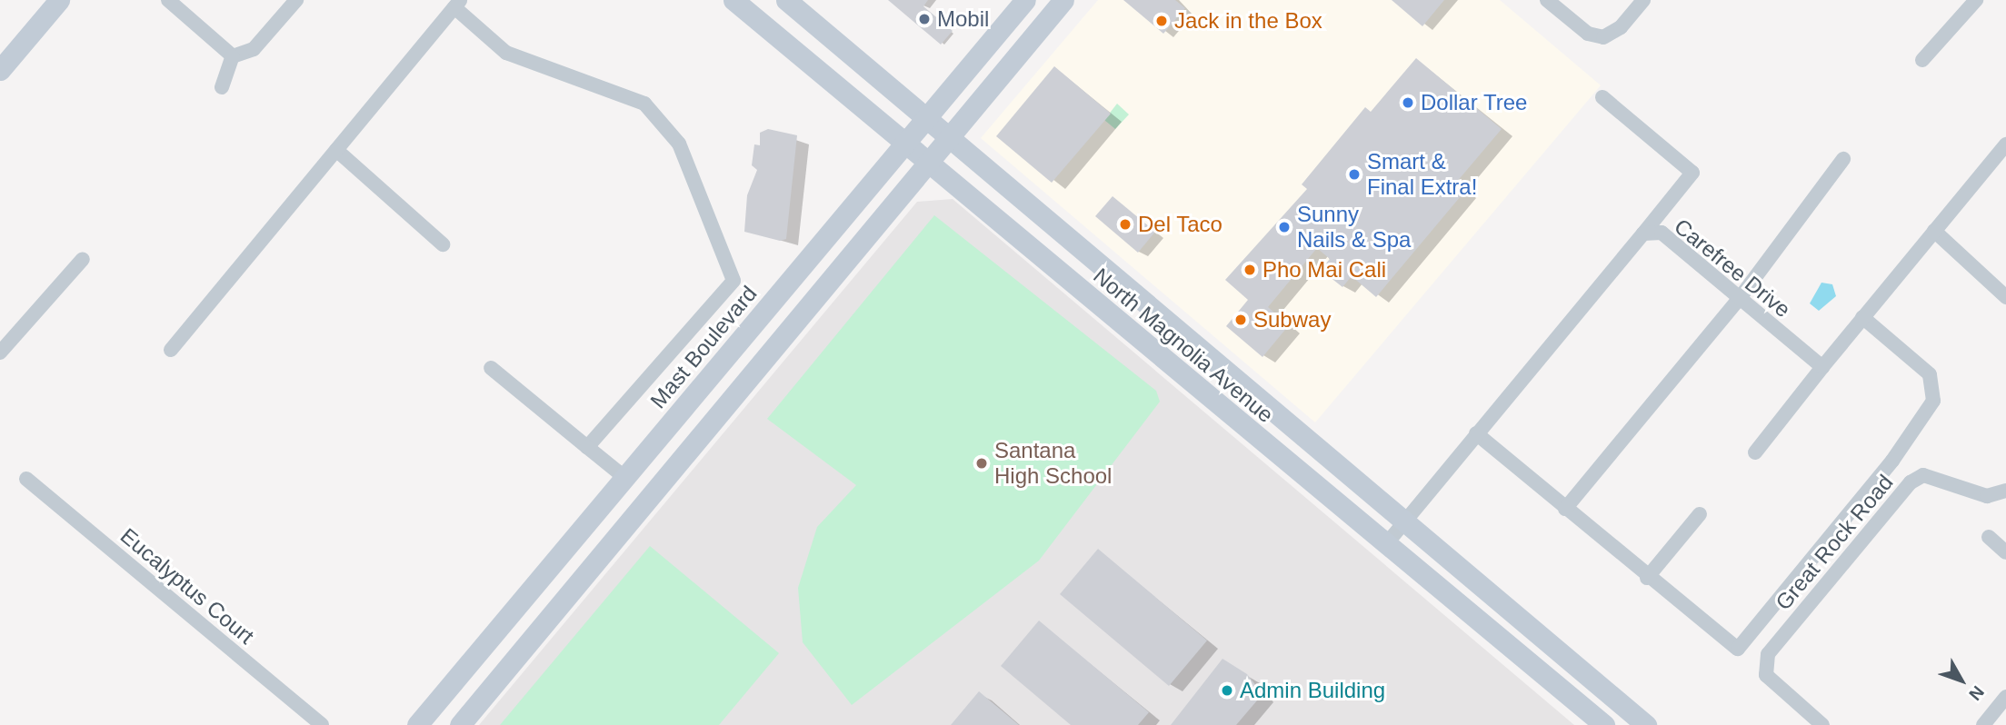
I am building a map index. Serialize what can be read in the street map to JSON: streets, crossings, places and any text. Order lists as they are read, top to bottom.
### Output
{
  "streets": {
    "main road": ["North Magnolia Avenue", "Mast Boulevard"],
    "street": ["Carefree Drive", "Great Rock Road", "Eucalyptus Court"]
  },
  "crossings": [
    ["Carefree Drive", "North Magnolia Avenue"],
    ["North Magnolia Avenue", "Mast Boulevard"]
  ],
  "places": [
    "Mobil",
    "Jack in the Box",
    "Dollar Tree",
    "Smart & Final Extra!",
    "Del Taco",
    "Sunny Nails & Spa",
    "Pho Mai Cali",
    "Subway",
    "Santana High School",
    "Admin Building"
  ],
  "north": "bottom right"
}
